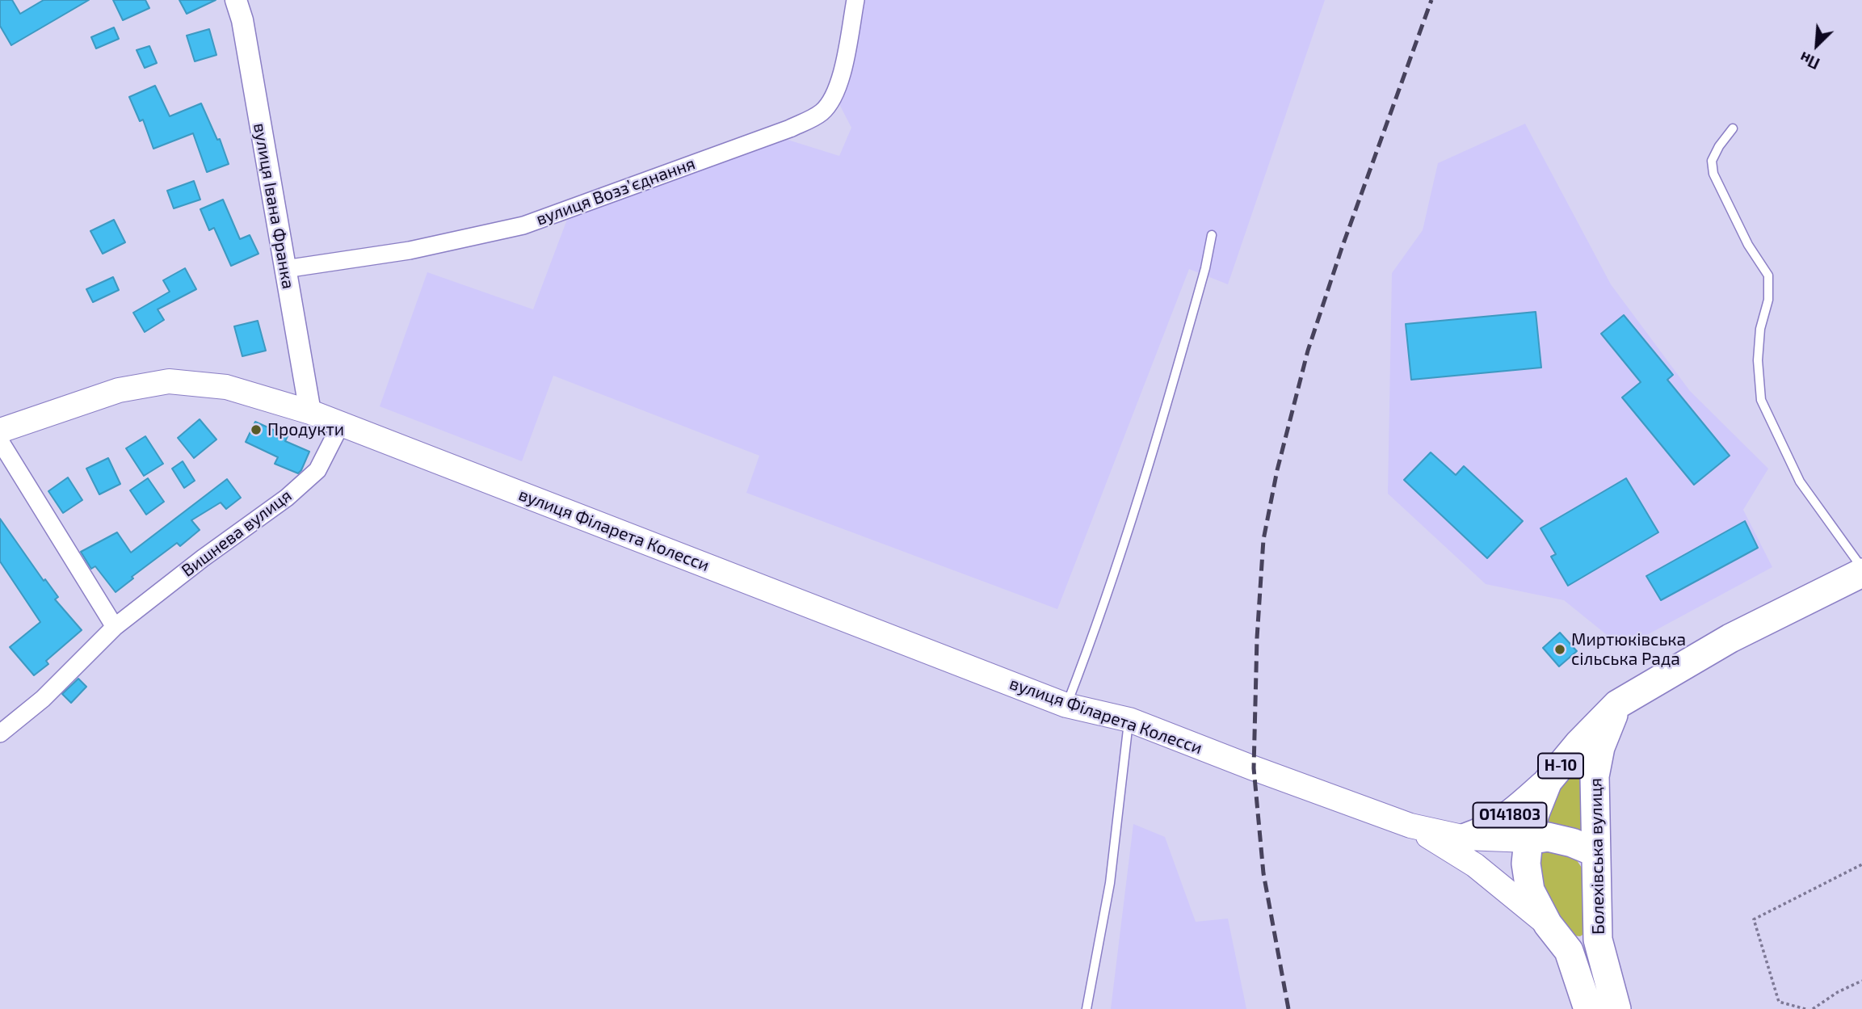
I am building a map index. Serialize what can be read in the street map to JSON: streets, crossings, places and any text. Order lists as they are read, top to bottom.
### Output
{
  "streets": {
    "main road": [
      "вулиця Філарета Колесси",
      "Н-10",
      "О141803",
      "Болехівська вулиця"
    ],
    "street": ["вулиця Воззʼєднання", "вулиця Івана Франка", "Вишнева вулиця"]
  },
  "crossings": [
    ["вулиця Воззʼєднання", "вулиця Івана Франка"],
    ["вулиця Івана Франка", "вулиця Філарета Колесси"],
    ["вулиця Філарета Колесси", "Вишнева вулиця"],
    ["вулиця Філарета Колесси", "О141803"],
    ["О141803", "Болехівська вулиця"]
  ],
  "places": ["Продукти", "Миртюківська сільська Рада"],
  "north": "bottom left"
}
